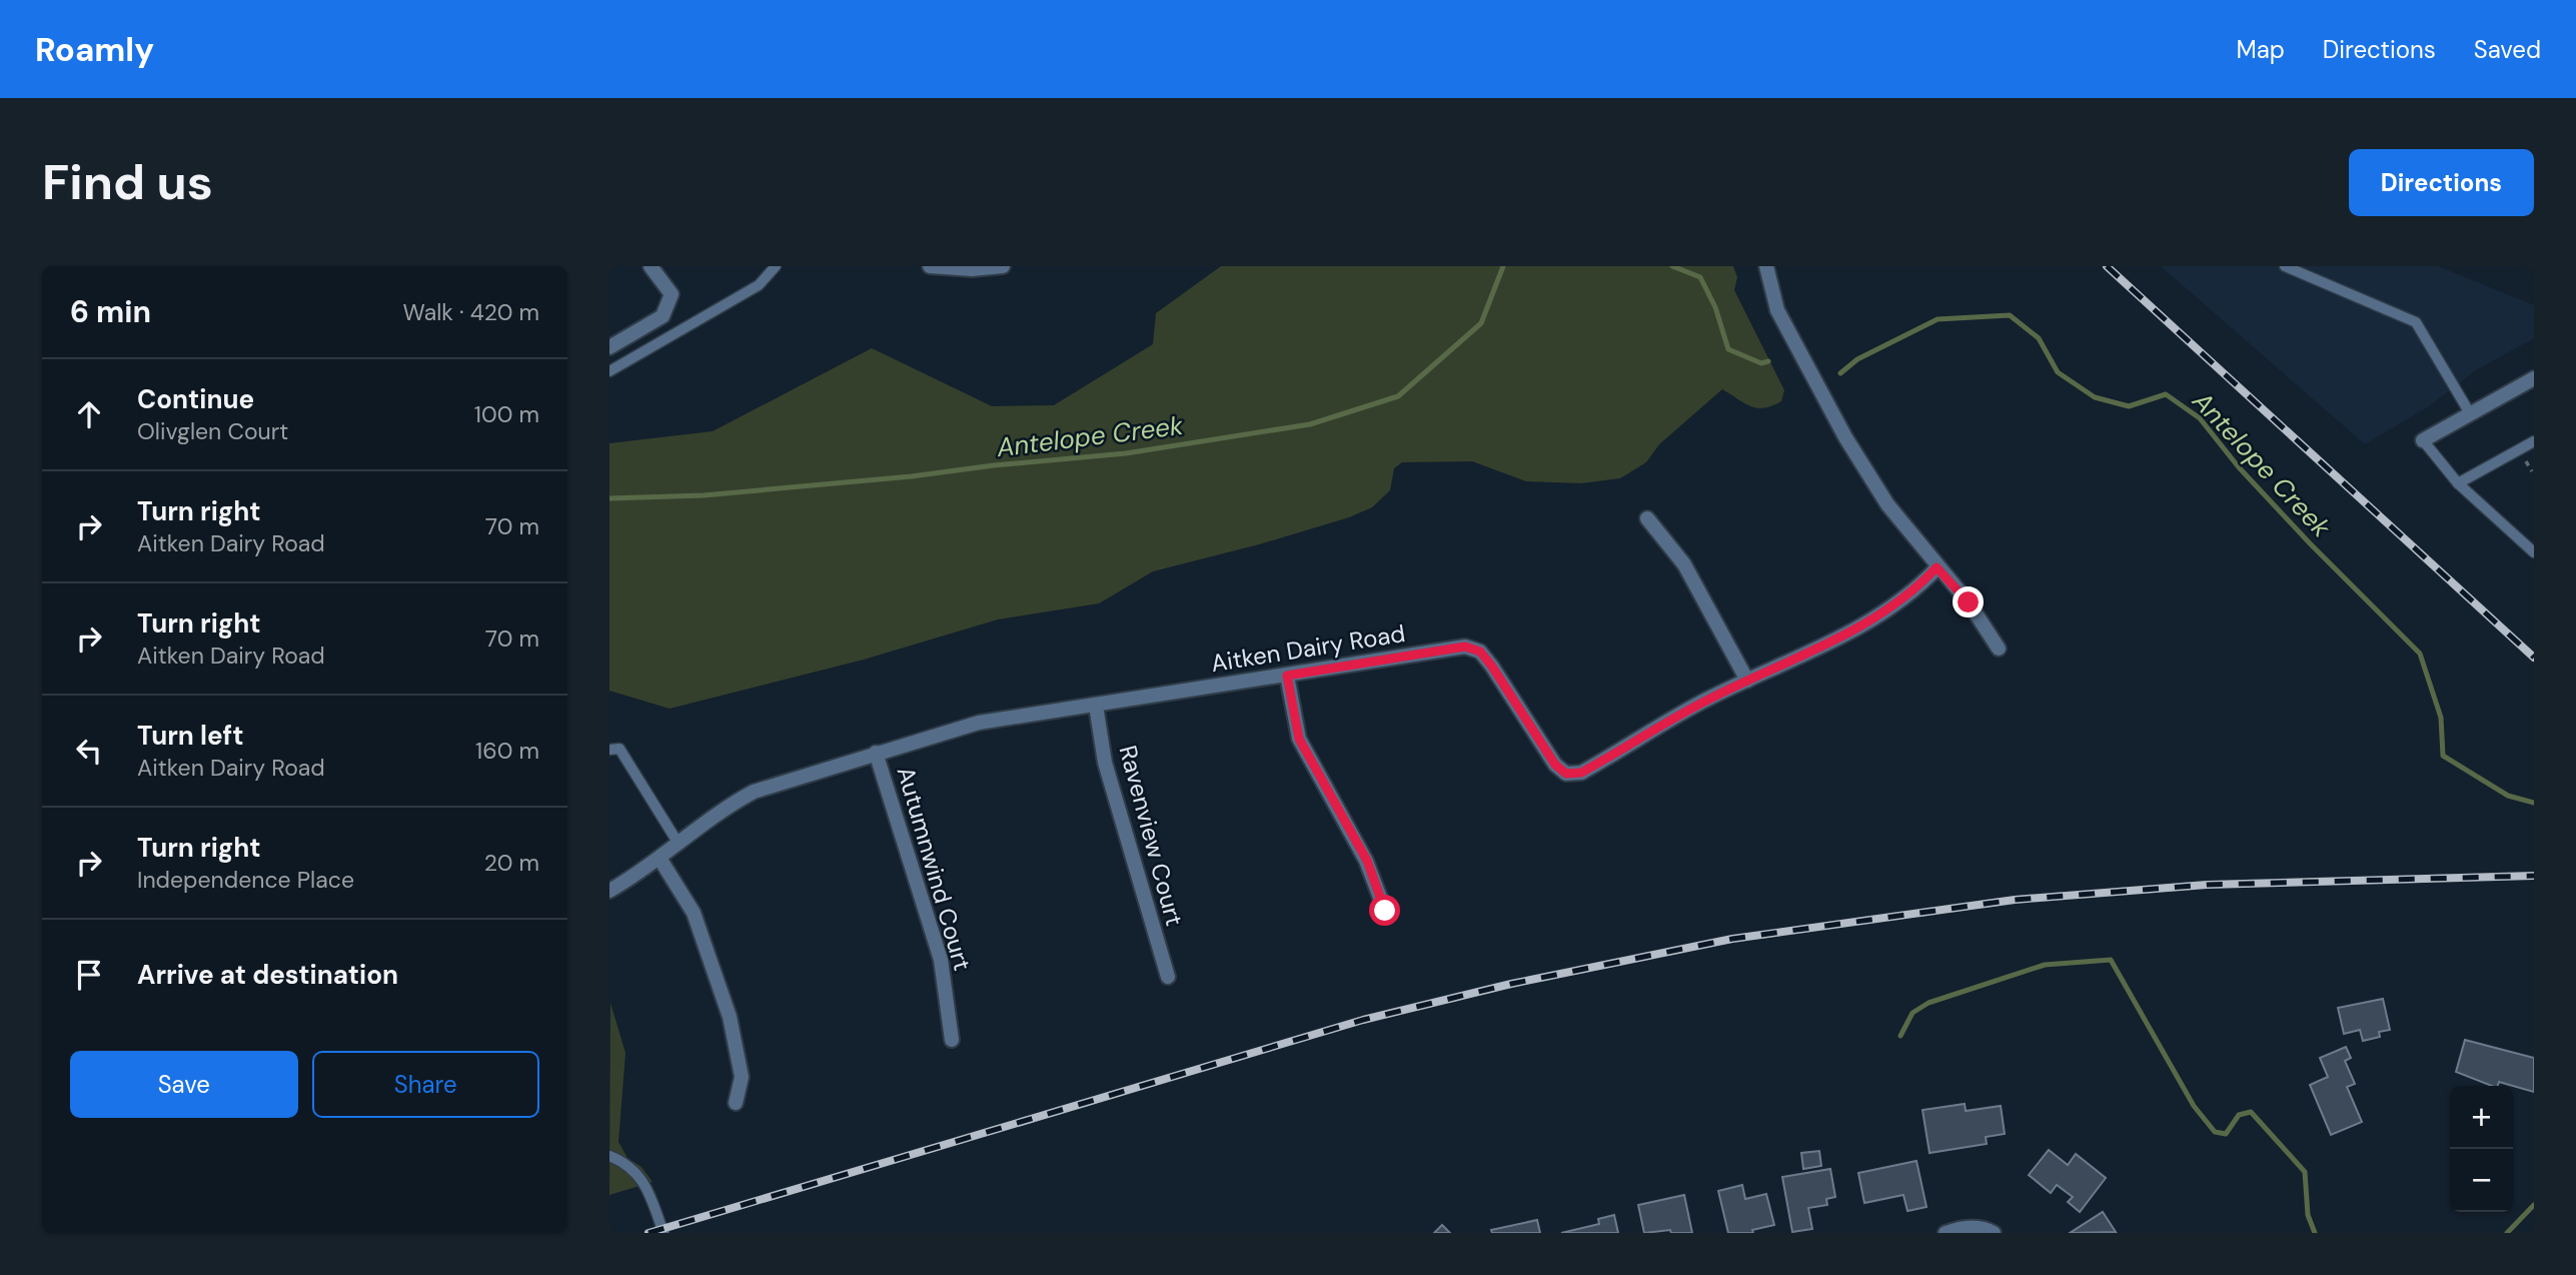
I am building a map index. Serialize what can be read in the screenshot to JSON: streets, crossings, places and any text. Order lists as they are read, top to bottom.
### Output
{
  "streets": {
    "street": ["Aitken Dairy Road", "Ravenview Court", "Autumnwind Court"]
  },
  "crossings": [
    ["Aitken Dairy Road", "Ravenview Court"],
    ["Aitken Dairy Road", "Autumnwind Court"]
  ],
  "water": ["Antelope Creek"],
  "page": {
    "header": "Roamly",
    "nav": ["Map", "Directions", "Saved"],
    "buttons": [
      "Directions",
      ["Save", "Share"]
    ],
    "title": "Find us",
    "heading": ["6 min", "Walk · 420 m"],
    "list": [
      ["Continue", "Olivglen Court", "100 m"],
      ["Turn right", "Aitken Dairy Road", "70 m"],
      ["Turn right", "Aitken Dairy Road", "70 m"],
      ["Turn left", "Aitken Dairy Road", "160 m"],
      ["Turn right", "Independence Place", "20 m"],
      "Arrive at destination"
    ],
    "map_buttons": ["+", "−"]
  }
}
